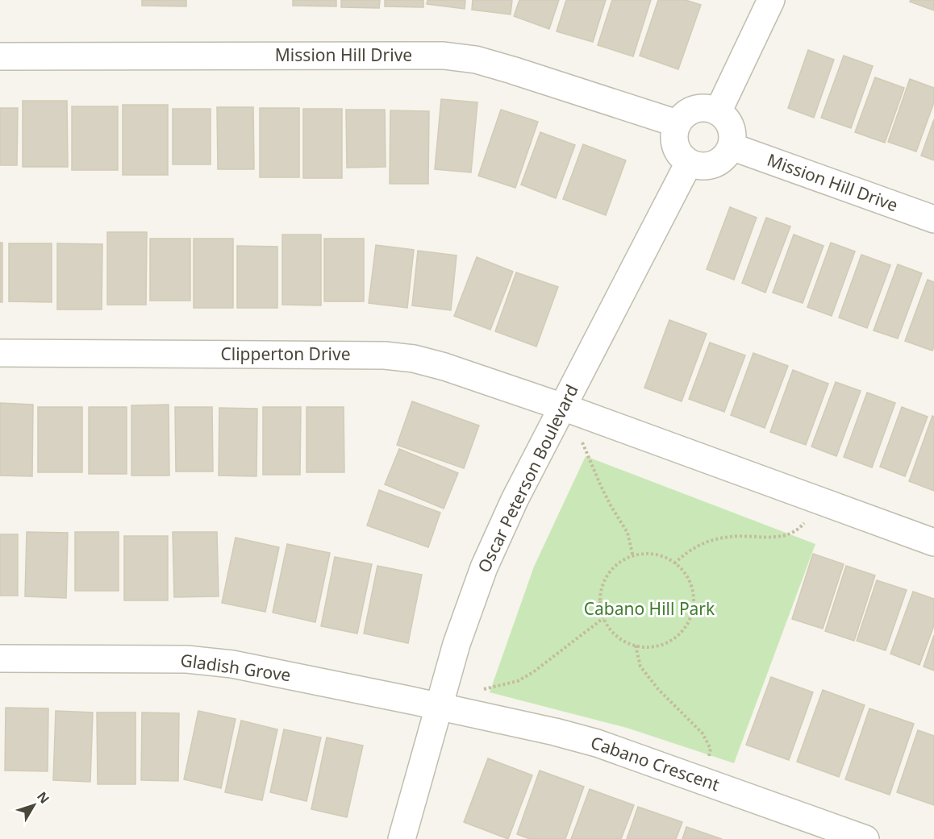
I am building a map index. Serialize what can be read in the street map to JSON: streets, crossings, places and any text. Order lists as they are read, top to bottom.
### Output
{
  "streets": {
    "street": [
      "Mission Hill Drive",
      "Clipperton Drive",
      "Oscar Peterson Boulevard",
      "Gladish Grove",
      "Cabano Crescent"
    ]
  },
  "crossings": [
    ["Mission Hill Drive", "Oscar Peterson Boulevard"],
    ["Clipperton Drive", "Oscar Peterson Boulevard"],
    ["Oscar Peterson Boulevard", "Gladish Grove"],
    ["Oscar Peterson Boulevard", "Cabano Crescent"],
    ["Gladish Grove", "Cabano Crescent"]
  ],
  "parks": ["Cabano Hill Park"],
  "north": "top right"
}
